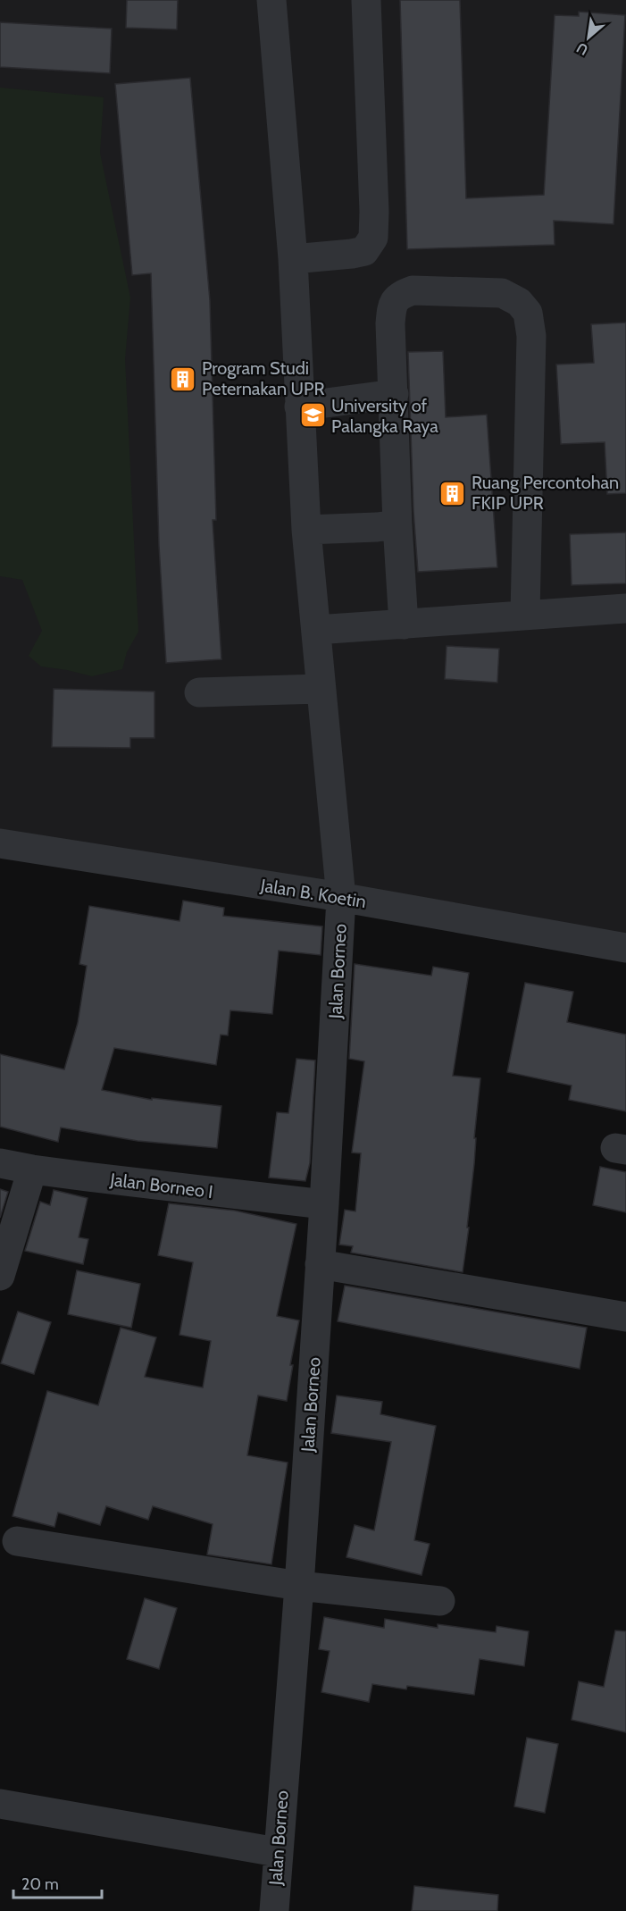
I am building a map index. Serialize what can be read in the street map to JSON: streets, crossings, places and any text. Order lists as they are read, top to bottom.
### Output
{
  "streets": {
    "street": ["Jalan B. Koetin", "Jalan Borneo", "Jalan Borneo I"]
  },
  "crossings": [
    ["Jalan B. Koetin", "Jalan Borneo"],
    ["Jalan Borneo", "Jalan Borneo I"]
  ],
  "places": {
    "building": ["Program Studi Peternakan UPR", "Ruang Percontohan FKIP UPR"],
    "school or university": ["University of Palangka Raya"]
  },
  "scale_bar": "20 m",
  "north": "bottom left"
}
